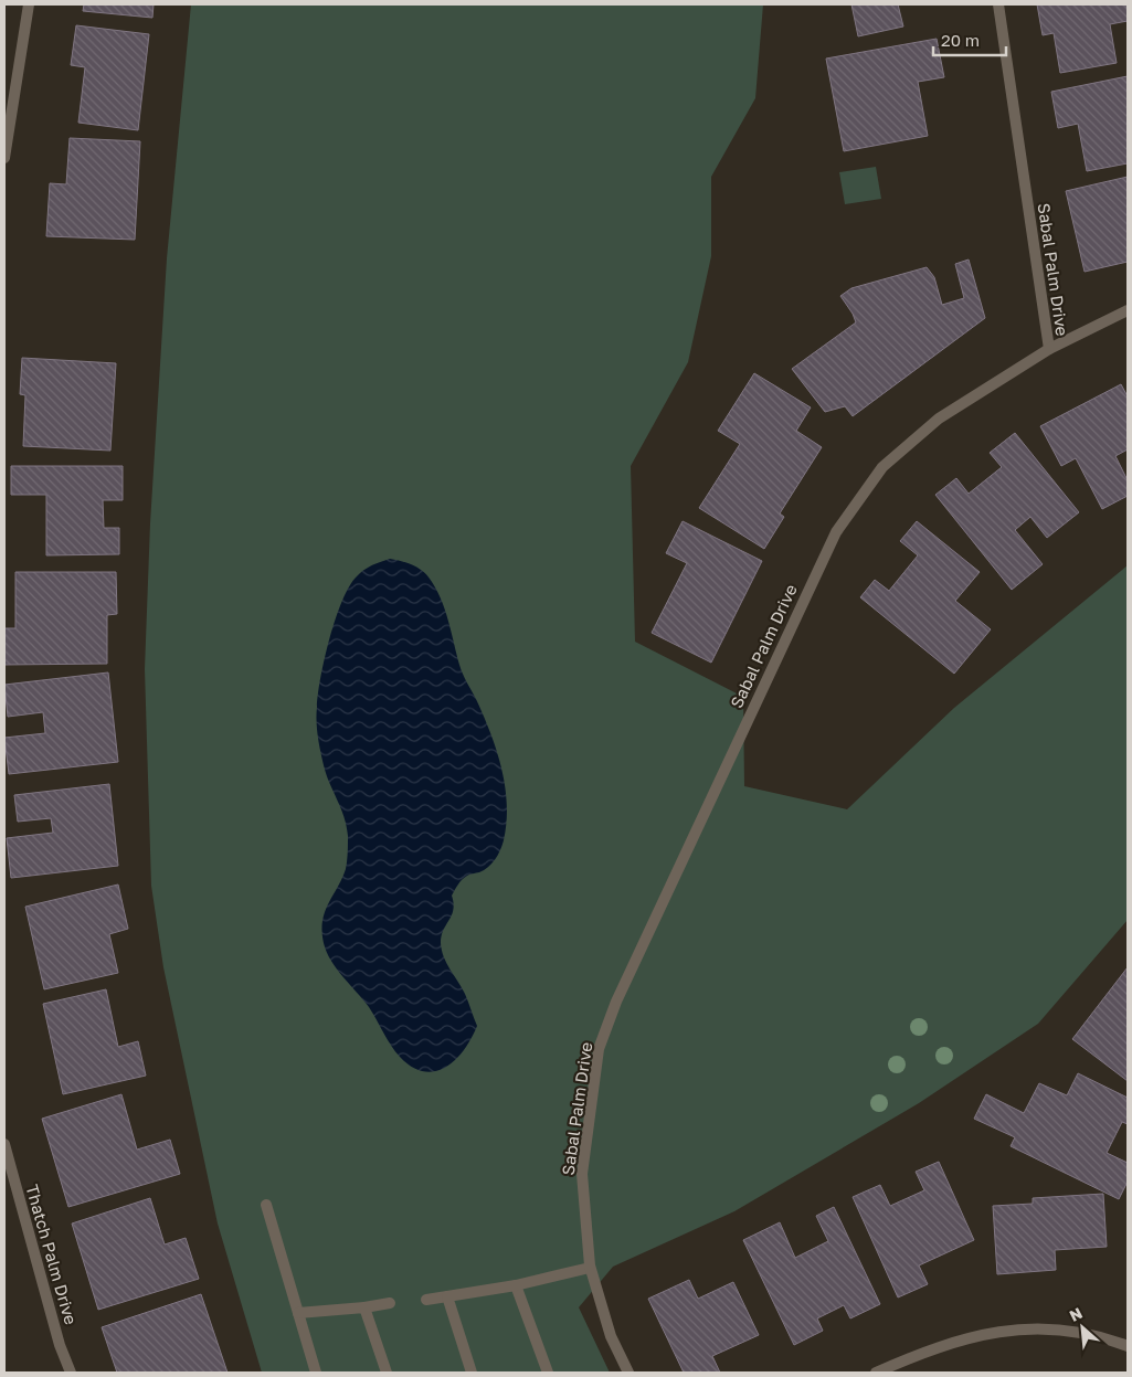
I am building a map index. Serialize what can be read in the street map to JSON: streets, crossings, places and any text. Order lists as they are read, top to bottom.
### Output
{
  "streets": {
    "street": ["Sabal Palm Drive", "Thatch Palm Drive"]
  },
  "scale_bar": "20 m",
  "north": "top left"
}
